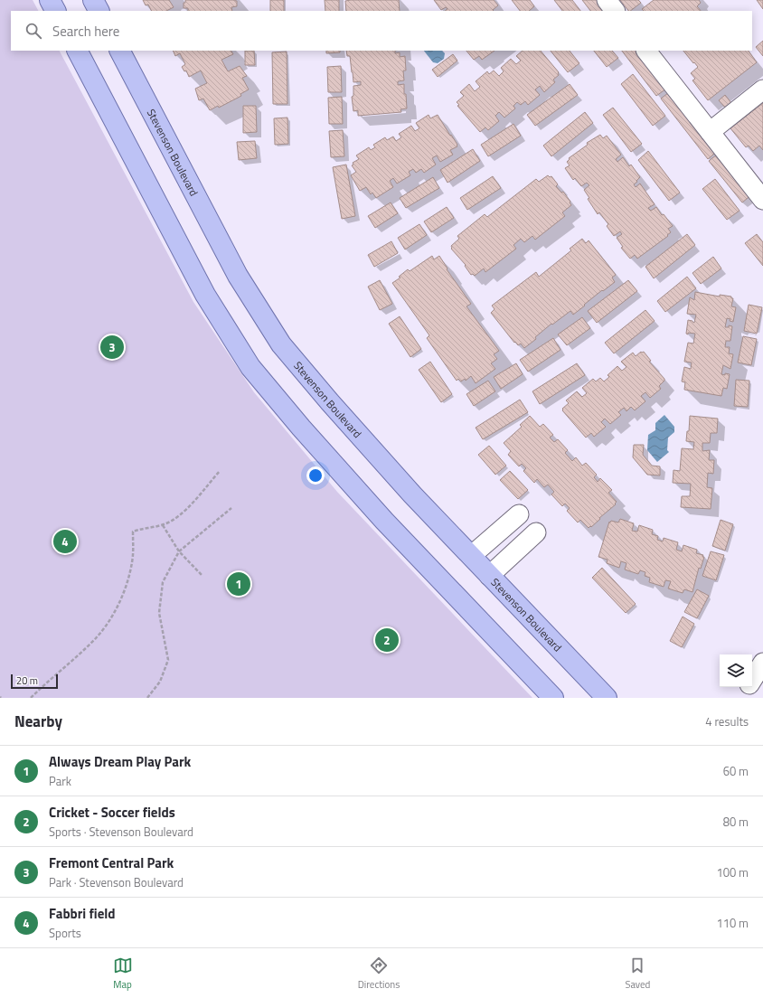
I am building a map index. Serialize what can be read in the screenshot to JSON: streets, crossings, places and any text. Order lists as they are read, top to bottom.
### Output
{
  "streets": {
    "main road": ["Stevenson Boulevard"]
  },
  "scale_bar": "20 m",
  "page": {
    "search": "Search here",
    "pins": [
      "3",
      "4",
      "1",
      "2"
    ],
    "scale": "20 m",
    "heading": ["Nearby", "4 results"],
    "list": [
      {
        "mark": "1",
        "name": "Always Dream Play Park",
        "note": "Park",
        "value": "60 m"
      },
      {
        "mark": "2",
        "name": "Cricket - Soccer fields",
        "note": "Sports · Stevenson Boulevard",
        "value": "80 m"
      },
      {
        "mark": "3",
        "name": "Fremont Central Park",
        "note": "Park · Stevenson Boulevard",
        "value": "100 m"
      },
      {
        "mark": "4",
        "name": "Fabbri field",
        "note": "Sports",
        "value": "110 m"
      }
    ],
    "nav": ["Map", "Directions", "Saved"]
  }
}
